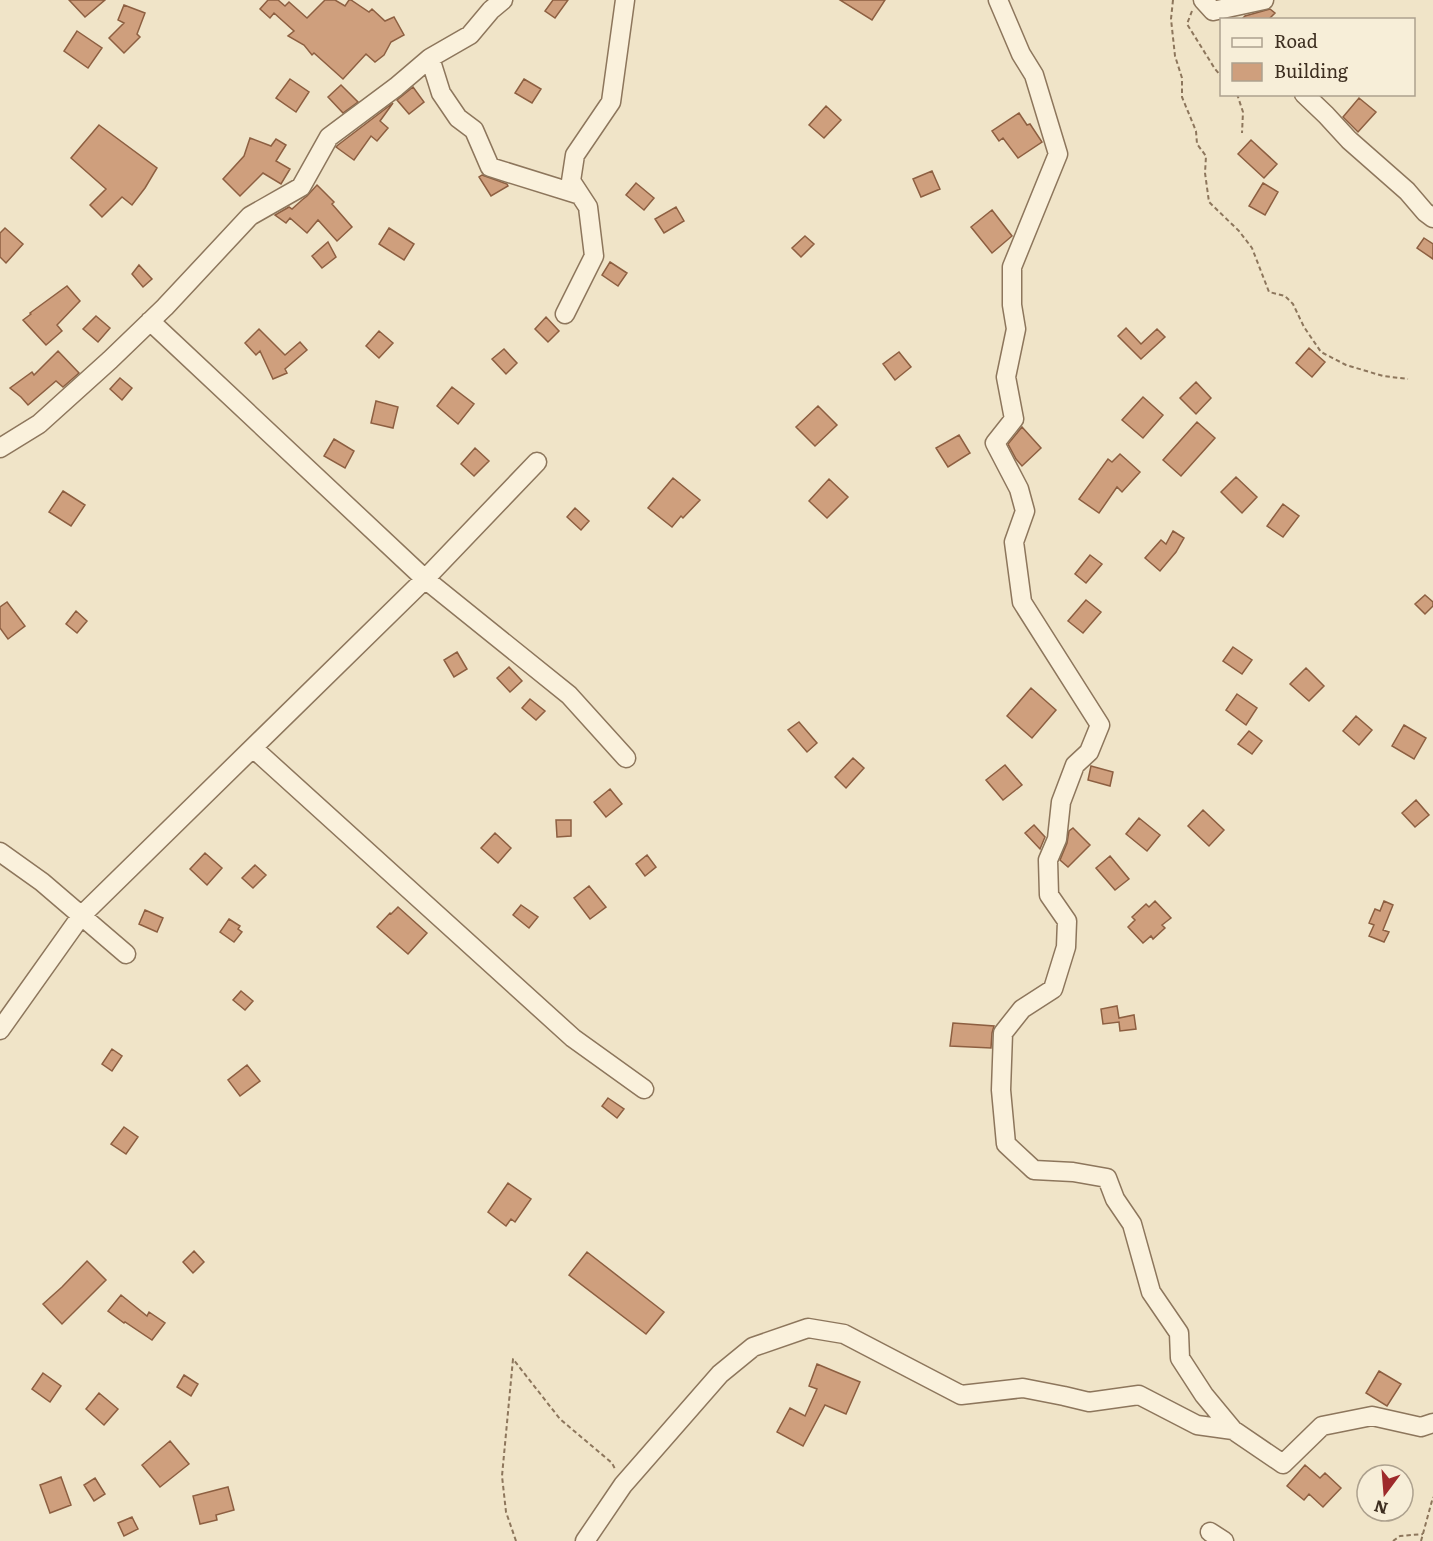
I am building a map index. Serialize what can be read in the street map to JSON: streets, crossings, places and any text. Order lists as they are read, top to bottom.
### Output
{
  "legend": ["Road", "Building"],
  "north": "bottom"
}
